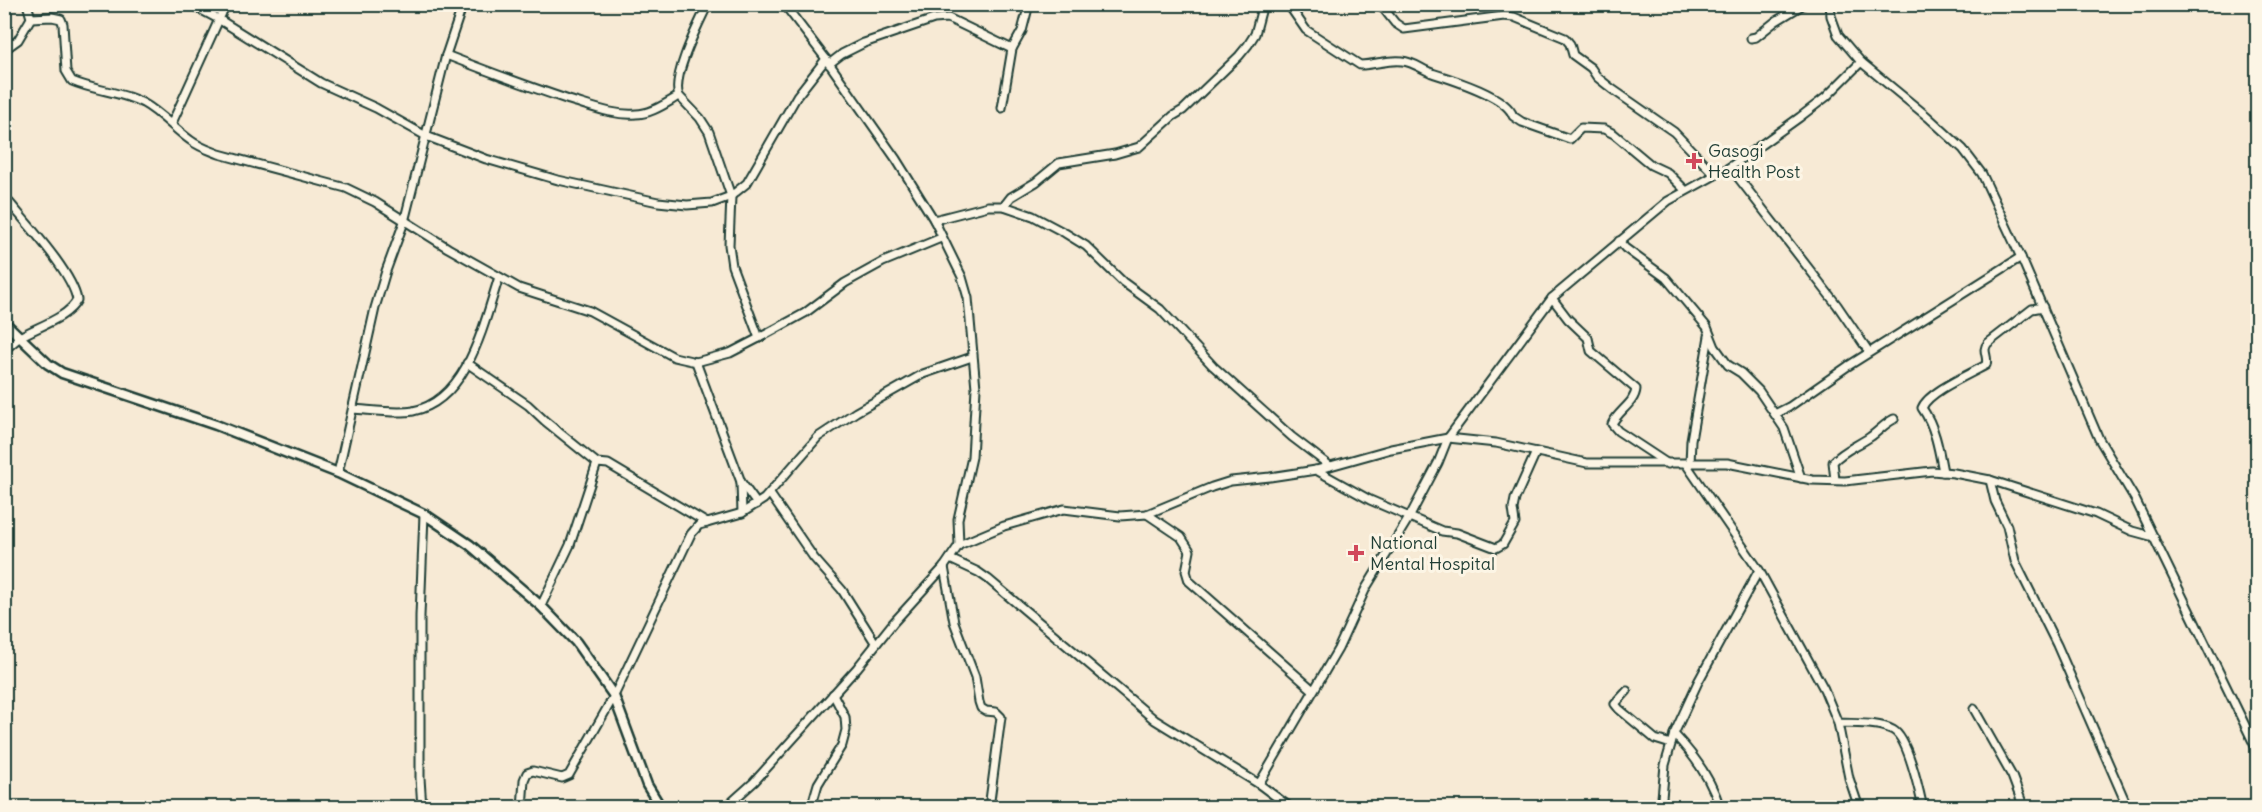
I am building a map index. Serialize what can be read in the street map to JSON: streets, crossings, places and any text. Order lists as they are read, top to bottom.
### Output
{
  "places": {
    "health": ["Gasogi Health Post", "National Mental Hospital"]
  }
}
